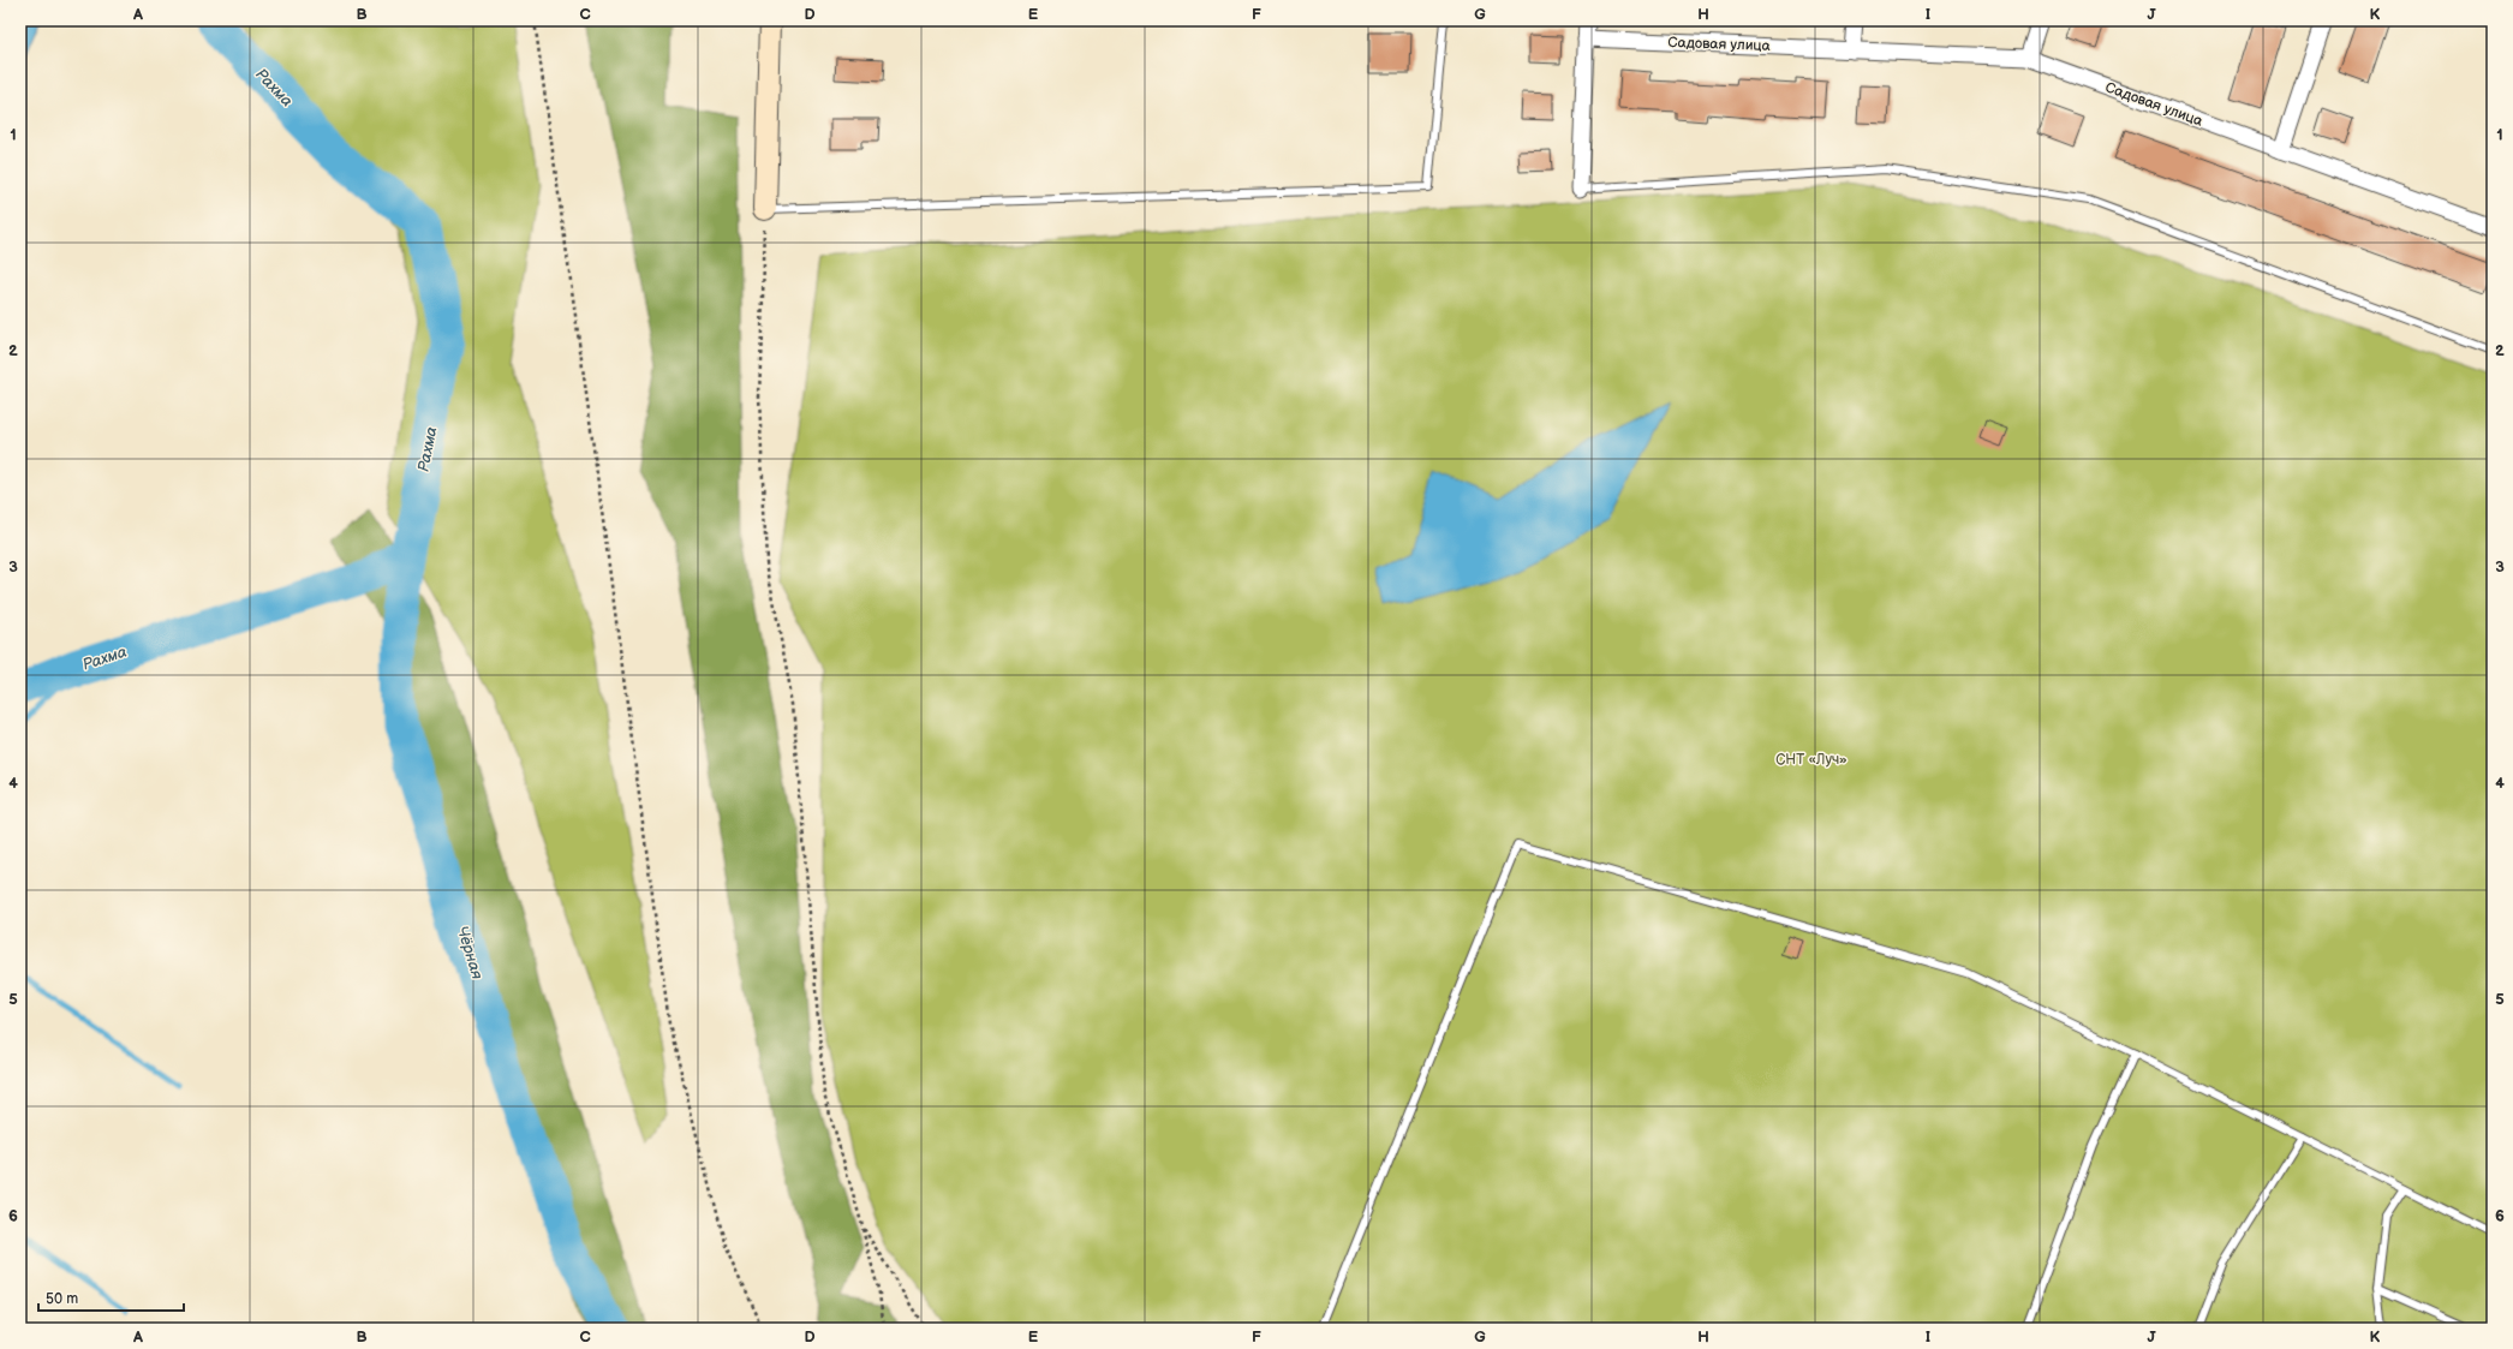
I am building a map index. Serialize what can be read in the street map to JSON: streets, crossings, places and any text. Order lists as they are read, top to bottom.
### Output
{
  "streets": {
    "street": ["Садовая улица"]
  },
  "water": ["Рахма", "Чёрная"],
  "parks": ["СНТ «Луч»"],
  "scale_bar": "50 m",
  "grid": {
    "columns": [
      "A",
      "B",
      "C",
      "D",
      "E",
      "F",
      "G",
      "H",
      "I",
      "J",
      "K"
    ],
    "rows": [
      "1",
      "2",
      "3",
      "4",
      "5",
      "6"
    ]
  }
}
